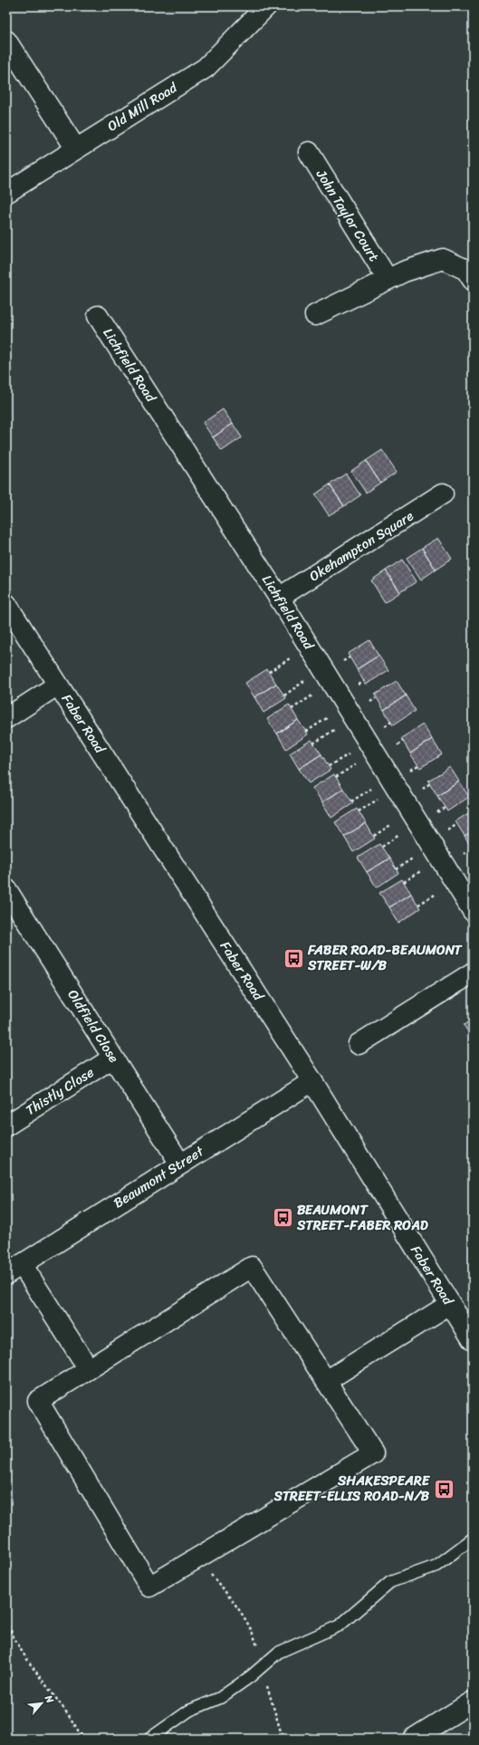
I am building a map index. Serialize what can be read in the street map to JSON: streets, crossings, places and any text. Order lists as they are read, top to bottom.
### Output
{
  "streets": {
    "street": [
      "Old Mill Road",
      "John Taylor Court",
      "Lichfield Road",
      "Okehampton Square",
      "Faber Road",
      "Oldfield Close",
      "Thistly Close",
      "Beaumont Street"
    ]
  },
  "crossings": [
    ["Lichfield Road", "Okehampton Square"],
    ["Faber Road", "Beaumont Street"],
    ["Oldfield Close", "Thistly Close"],
    ["Oldfield Close", "Beaumont Street"]
  ],
  "places": {
    "bus stop": ["FABER ROAD-BEAUMONT STREET-W/B", "BEAUMONT STREET-FABER ROAD", "SHAKESPEARE STREET-ELLIS ROAD-N/B"]
  },
  "north": "top right"
}
